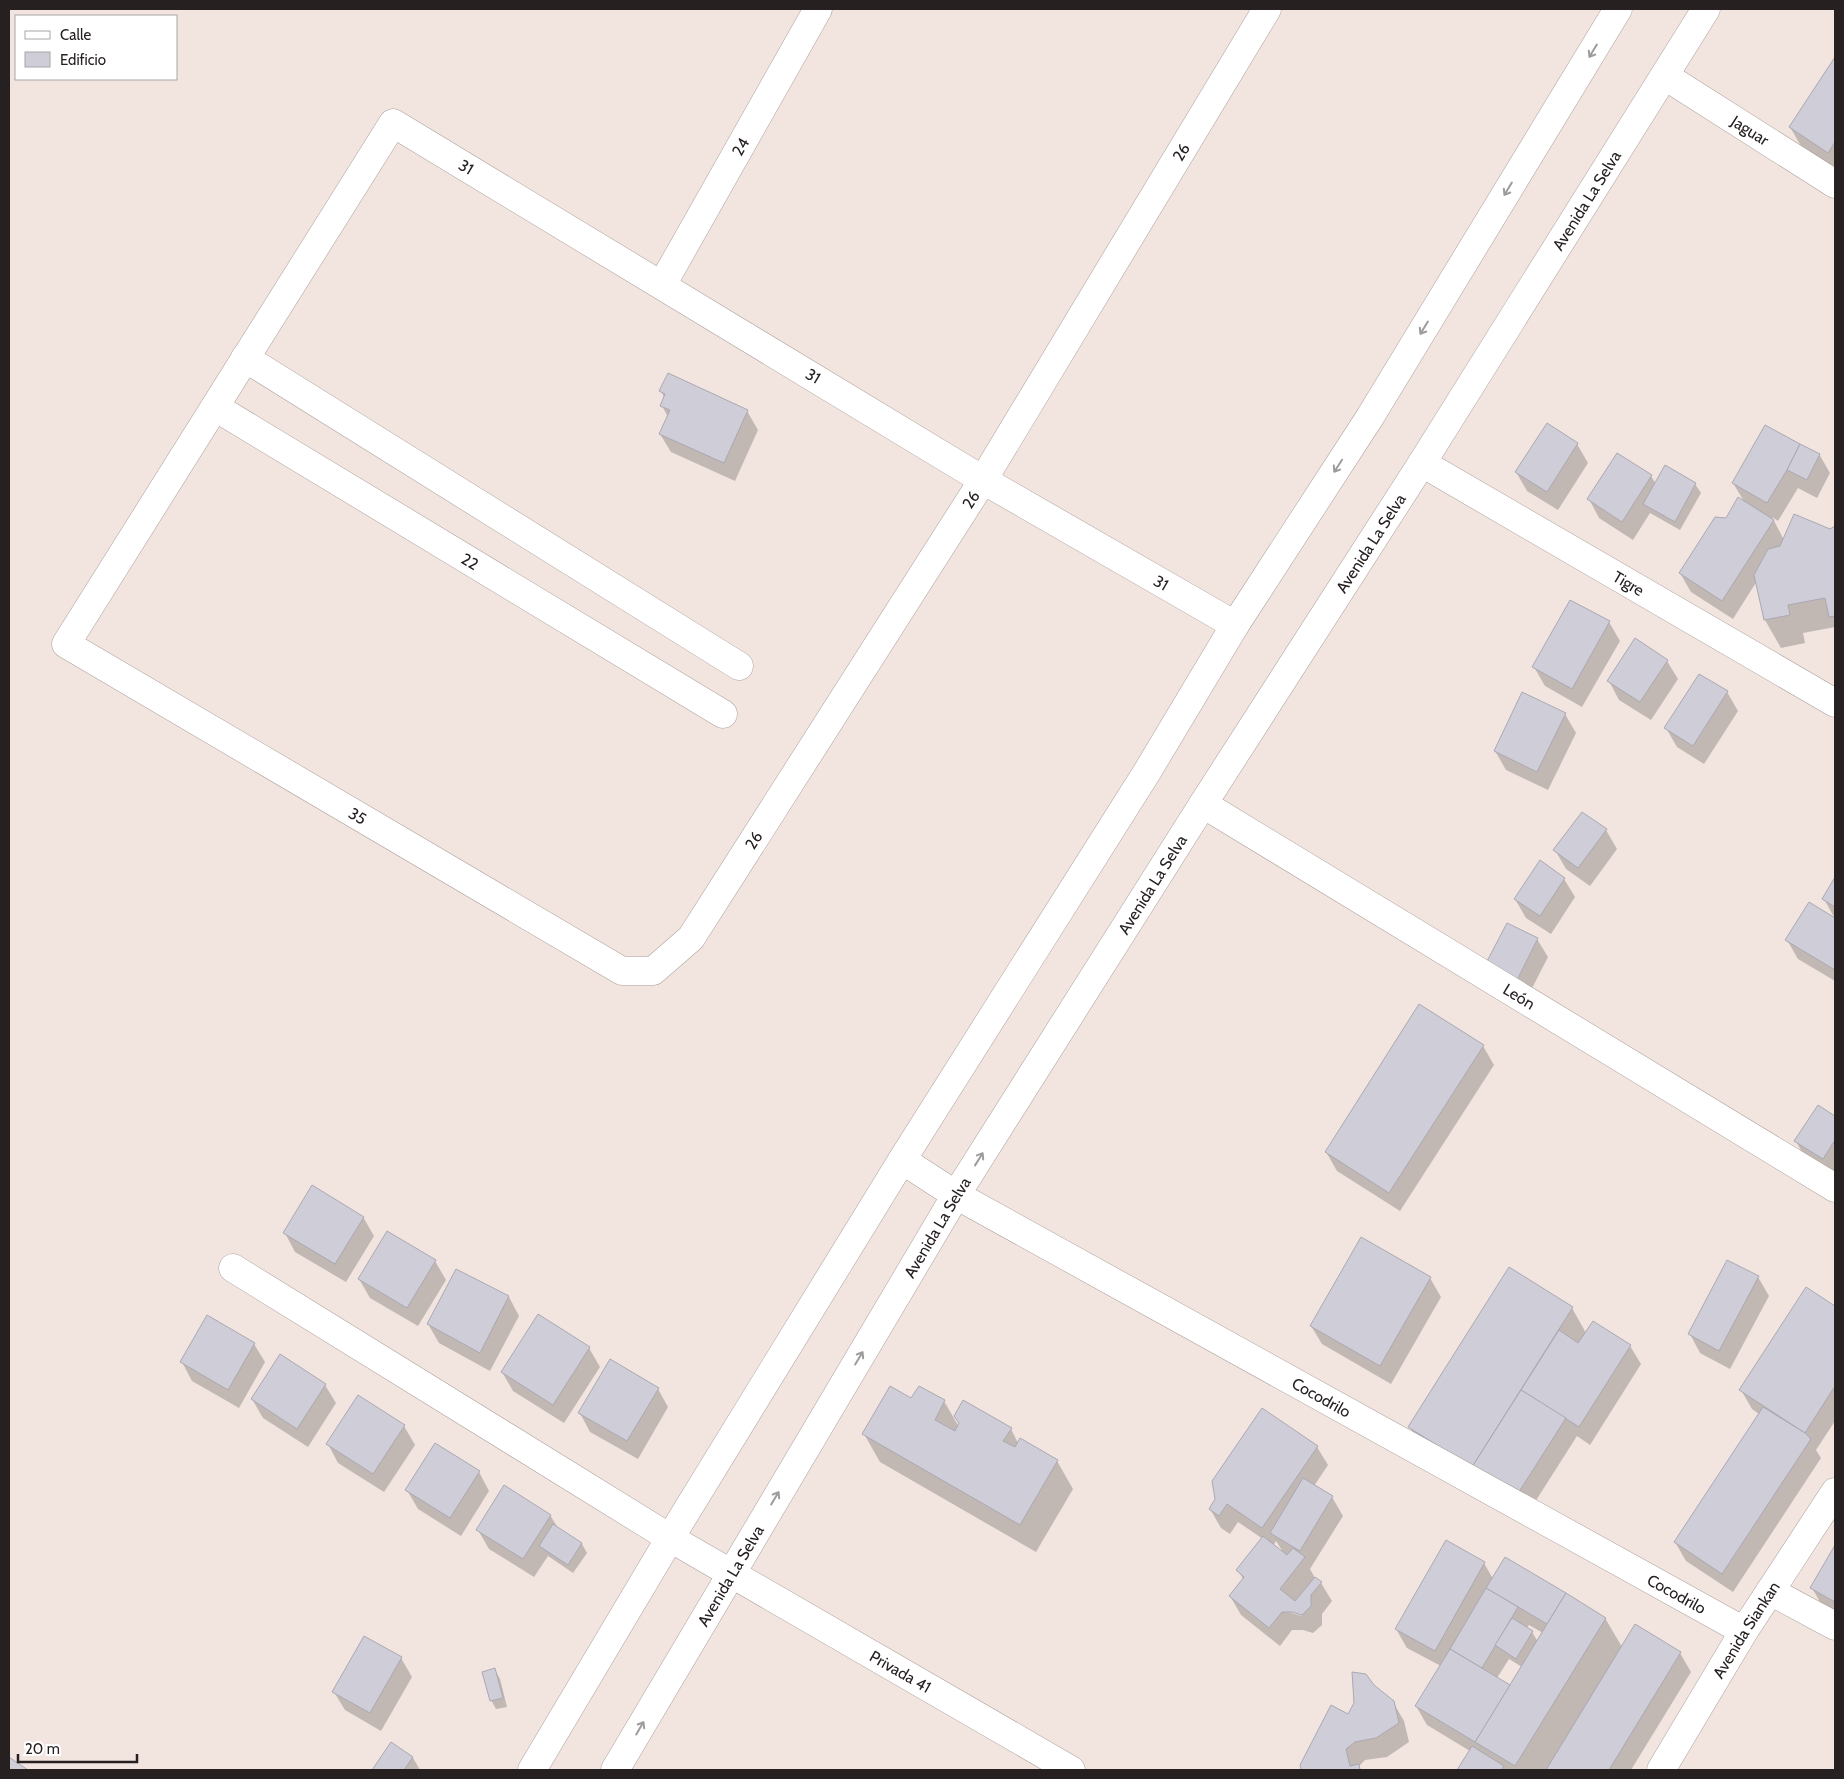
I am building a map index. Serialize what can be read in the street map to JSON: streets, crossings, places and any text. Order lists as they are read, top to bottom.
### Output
{
  "streets": {
    "street": [
      "Jaguar",
      "24",
      "26",
      "31",
      "Avenida La Selva",
      "22",
      "Tigre",
      "35",
      "León",
      "Cocodrilo",
      "Avenida Siankan",
      "Privada 41"
    ]
  },
  "crossings": [
    ["Jaguar", "Avenida La Selva"],
    ["24", "31"],
    ["26", "31"],
    ["26", "35"],
    ["Avenida La Selva", "Tigre"],
    ["Avenida La Selva", "León"],
    ["Avenida La Selva", "Cocodrilo"],
    ["Avenida La Selva", "Privada 41"],
    ["22", "35"],
    ["Cocodrilo", "Avenida Siankan"]
  ],
  "legend": ["Calle", "Edificio"],
  "scale_bar": "20 m"
}
